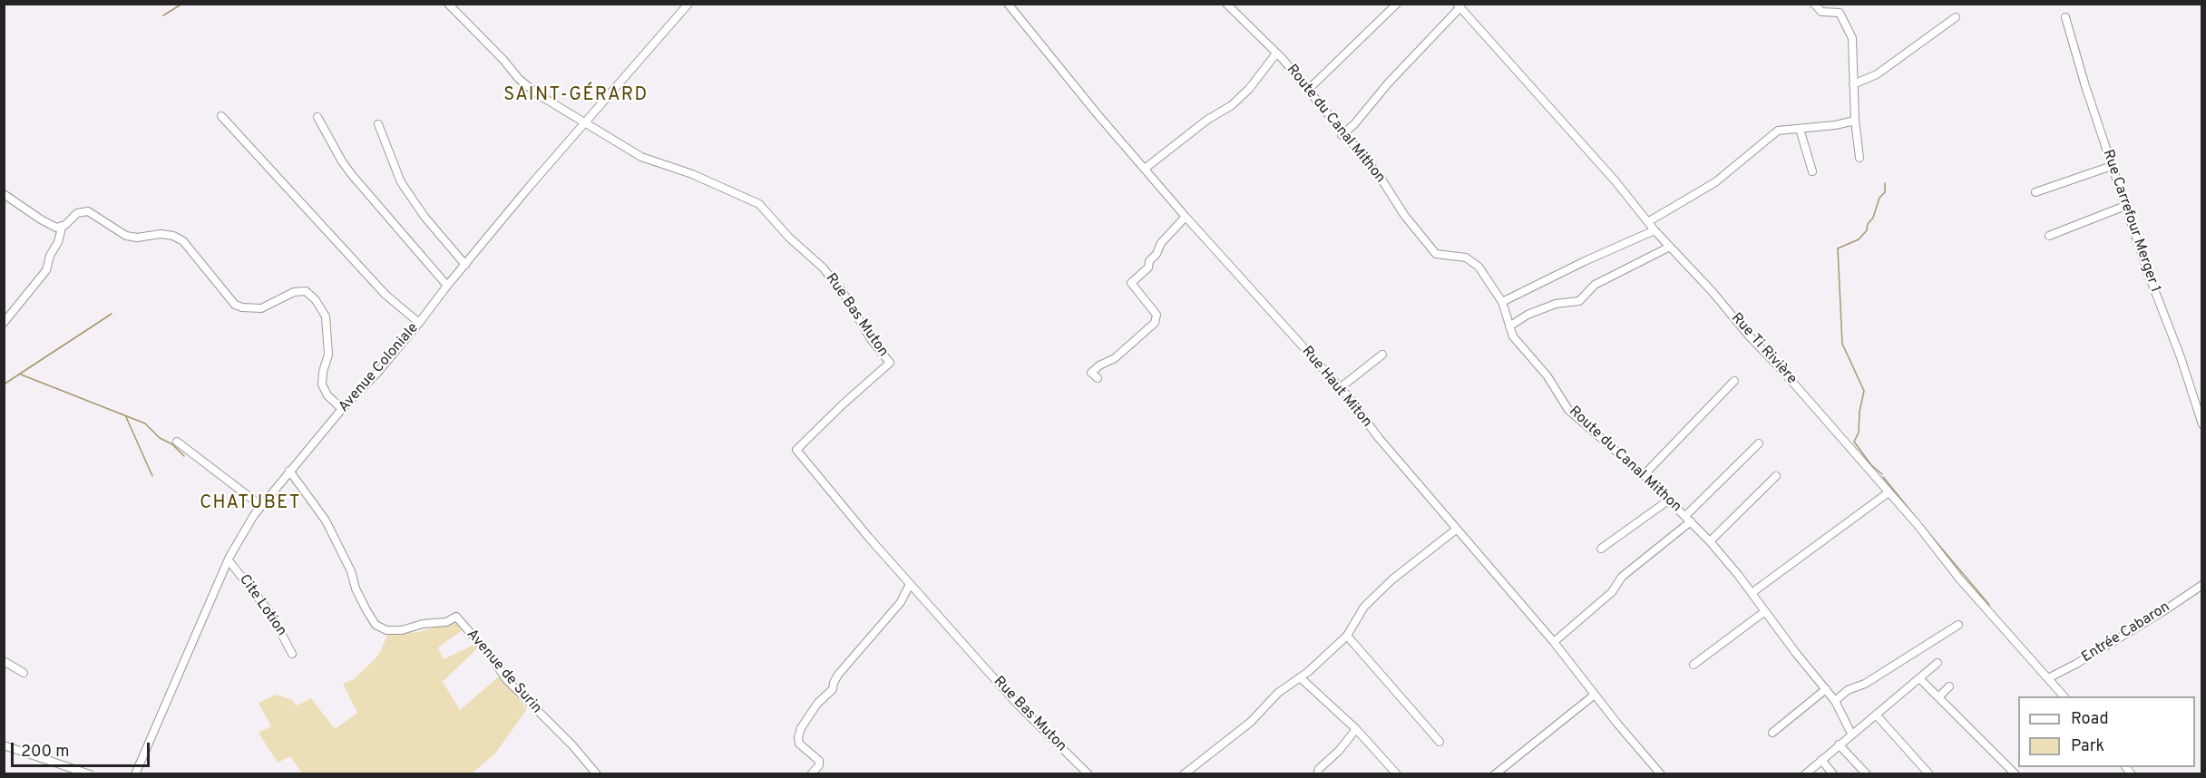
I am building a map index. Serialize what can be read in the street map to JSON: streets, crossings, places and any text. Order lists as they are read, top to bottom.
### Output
{
  "streets": {
    "street": [
      "Route du Canal Mithon",
      "Rue Carrefour Merger 1",
      "Rue Bas Muton",
      "Rue Ti Rivière",
      "Avenue Coloniale",
      "Rue Haut Miton",
      "Cite Lotion",
      "Entrée Cabaron",
      "Avenue de Surin"
    ]
  },
  "crossings": [
    ["Rue Bas Muton", "Avenue Coloniale"],
    ["Rue Ti Rivière", "Entrée Cabaron"],
    ["Avenue Coloniale", "Cite Lotion"],
    ["Avenue Coloniale", "Avenue de Surin"]
  ],
  "districts": ["SAINT-GÉRARD", "CHATUBET"],
  "legend": ["Road", "Park"],
  "scale_bar": "200 m"
}
